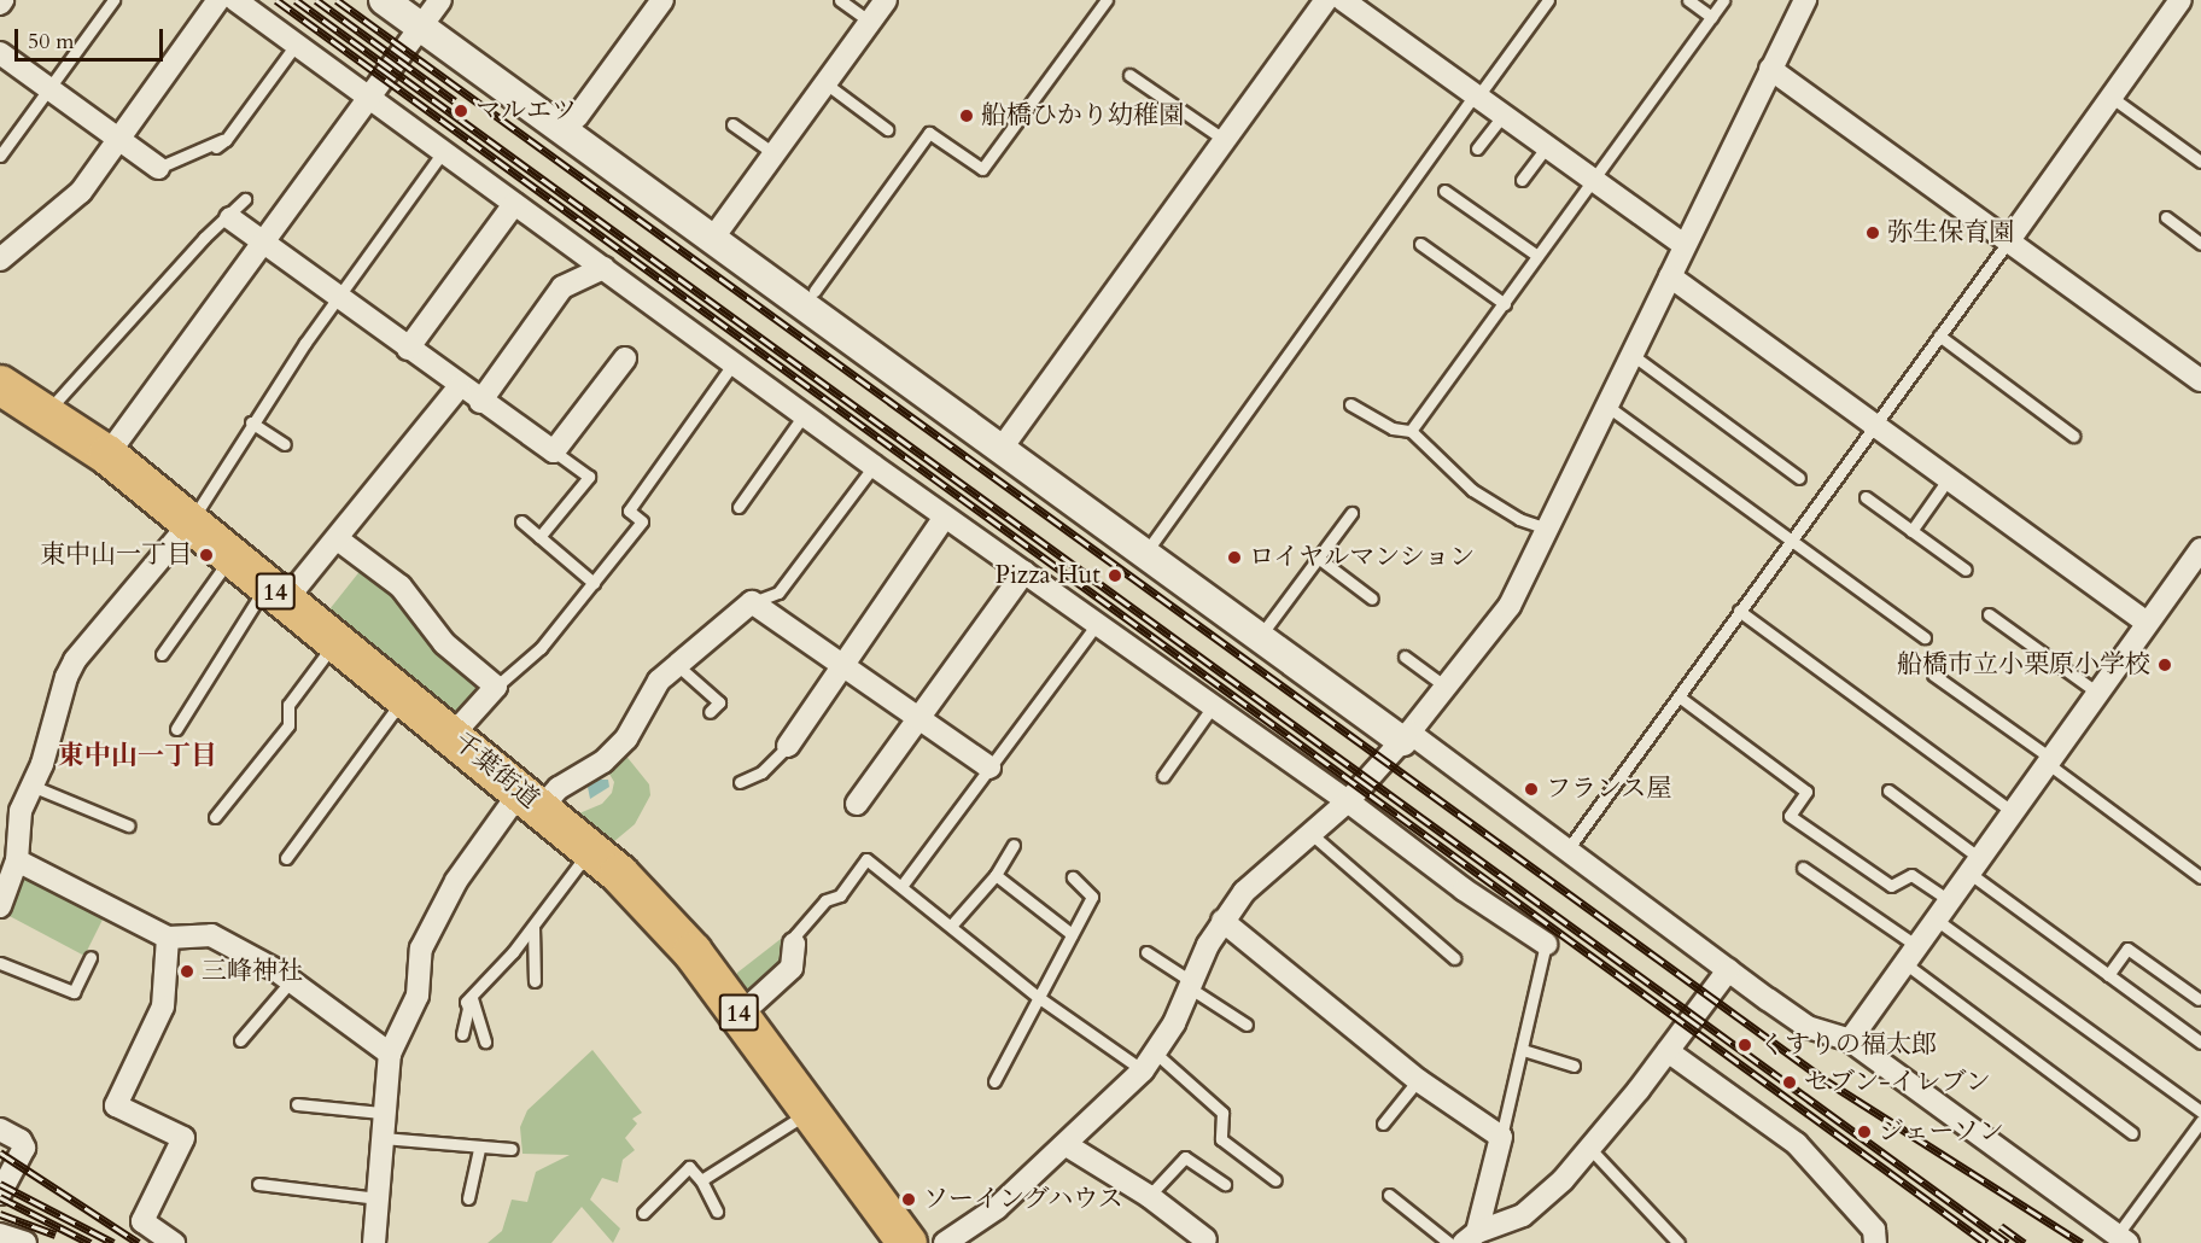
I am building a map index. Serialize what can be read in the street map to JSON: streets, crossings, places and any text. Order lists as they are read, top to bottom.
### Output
{
  "streets": {
    "highway": ["14", "千葉街道"]
  },
  "districts": ["東中山一丁目"],
  "places": [
    "マルエツ",
    "船橋ひかり幼稚園",
    "弥生保育園",
    "東中山一丁目",
    "ロイヤルマンション",
    "Pizza Hut",
    "船橋市立小栗原小学校",
    "フランス屋",
    "三峰神社",
    "くすりの福太郎",
    "セブン-イレブン",
    "ジェーソン",
    "ソーイングハウス"
  ],
  "scale_bar": "50 m"
}
